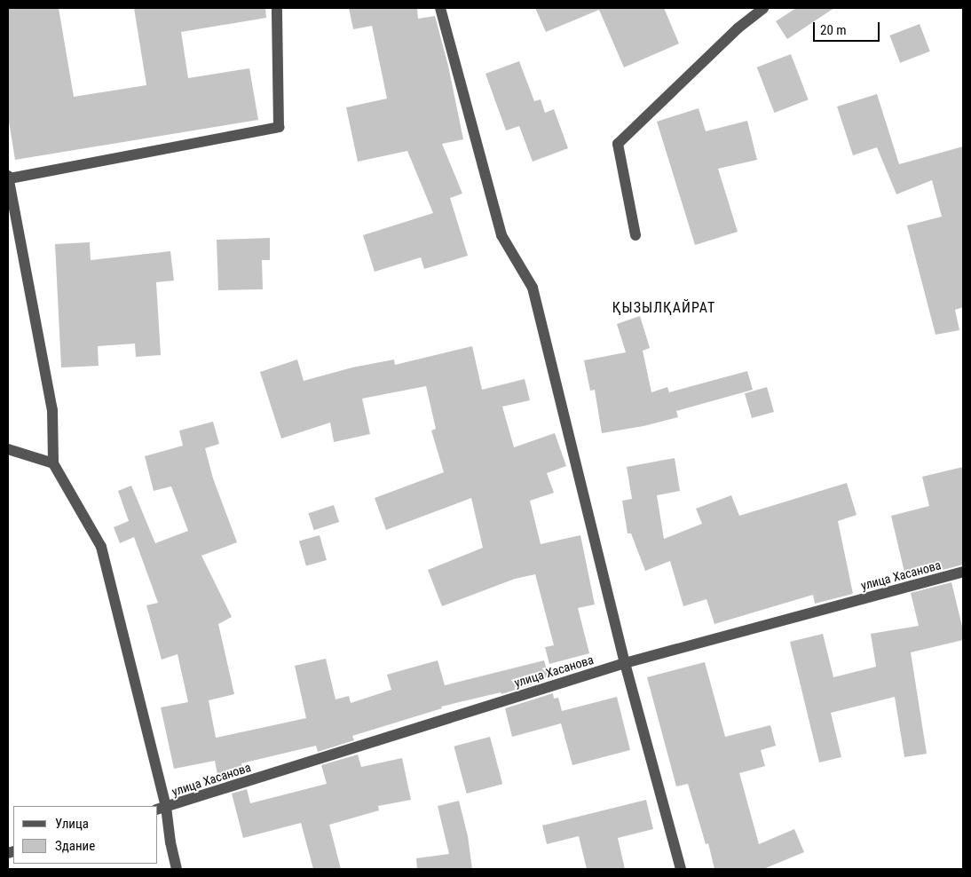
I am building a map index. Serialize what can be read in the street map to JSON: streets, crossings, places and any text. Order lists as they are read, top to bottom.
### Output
{
  "streets": {
    "street": ["улица Хасанова"]
  },
  "districts": ["ҚЫЗЫЛҚАЙРАТ"],
  "legend": ["Улица", "Здание"],
  "scale_bar": "20 m"
}
